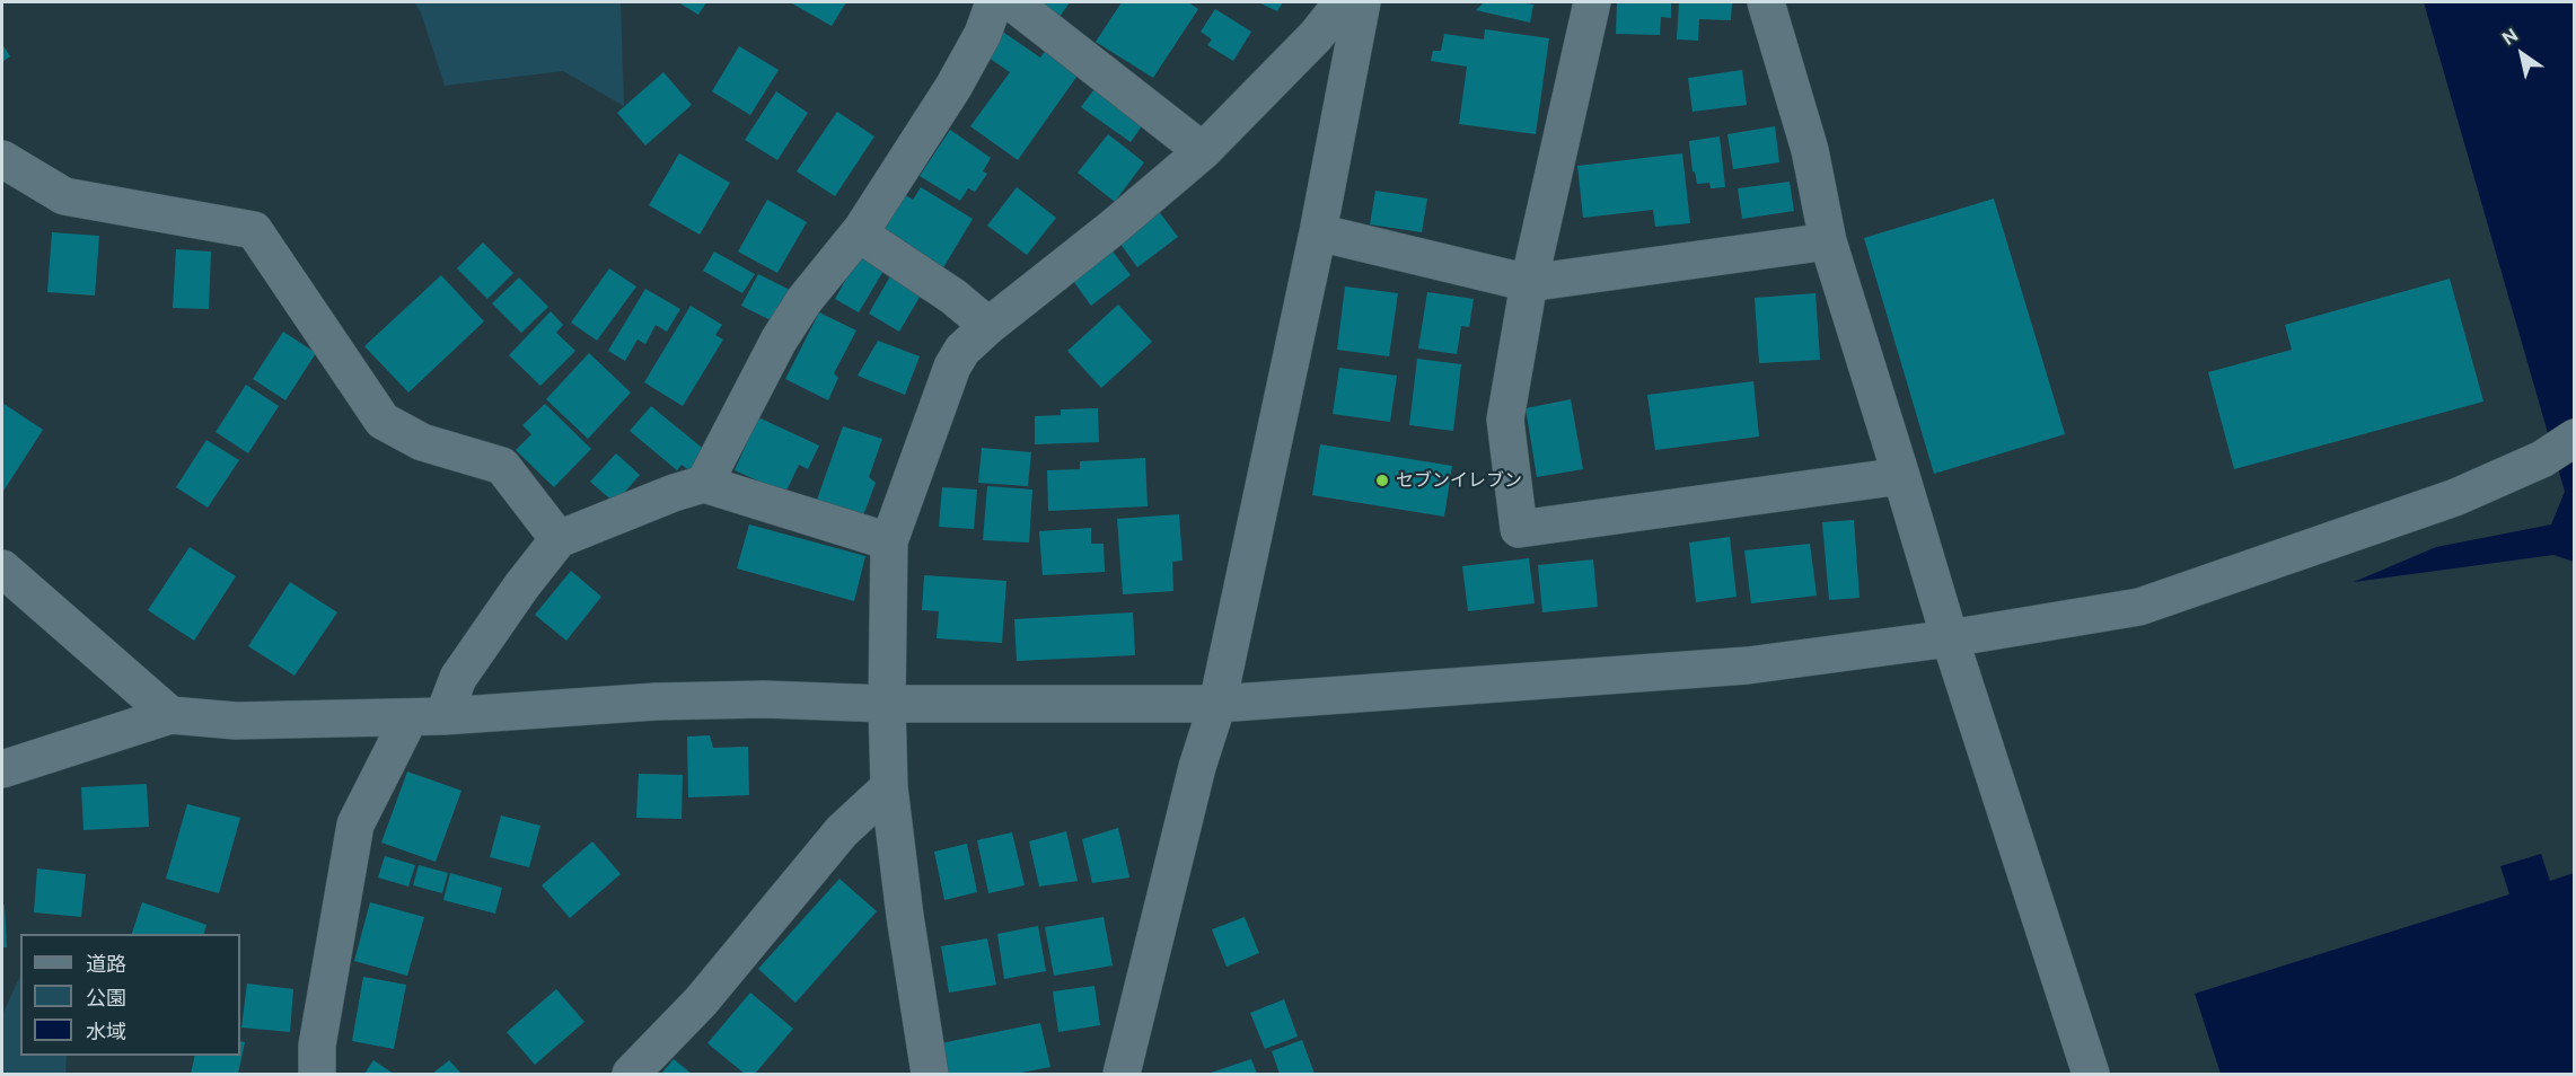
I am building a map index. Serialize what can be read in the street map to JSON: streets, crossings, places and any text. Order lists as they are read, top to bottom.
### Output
{
  "places": ["セブンイレブン"],
  "legend": ["道路", "公園", "水域"],
  "north": "top left"
}
